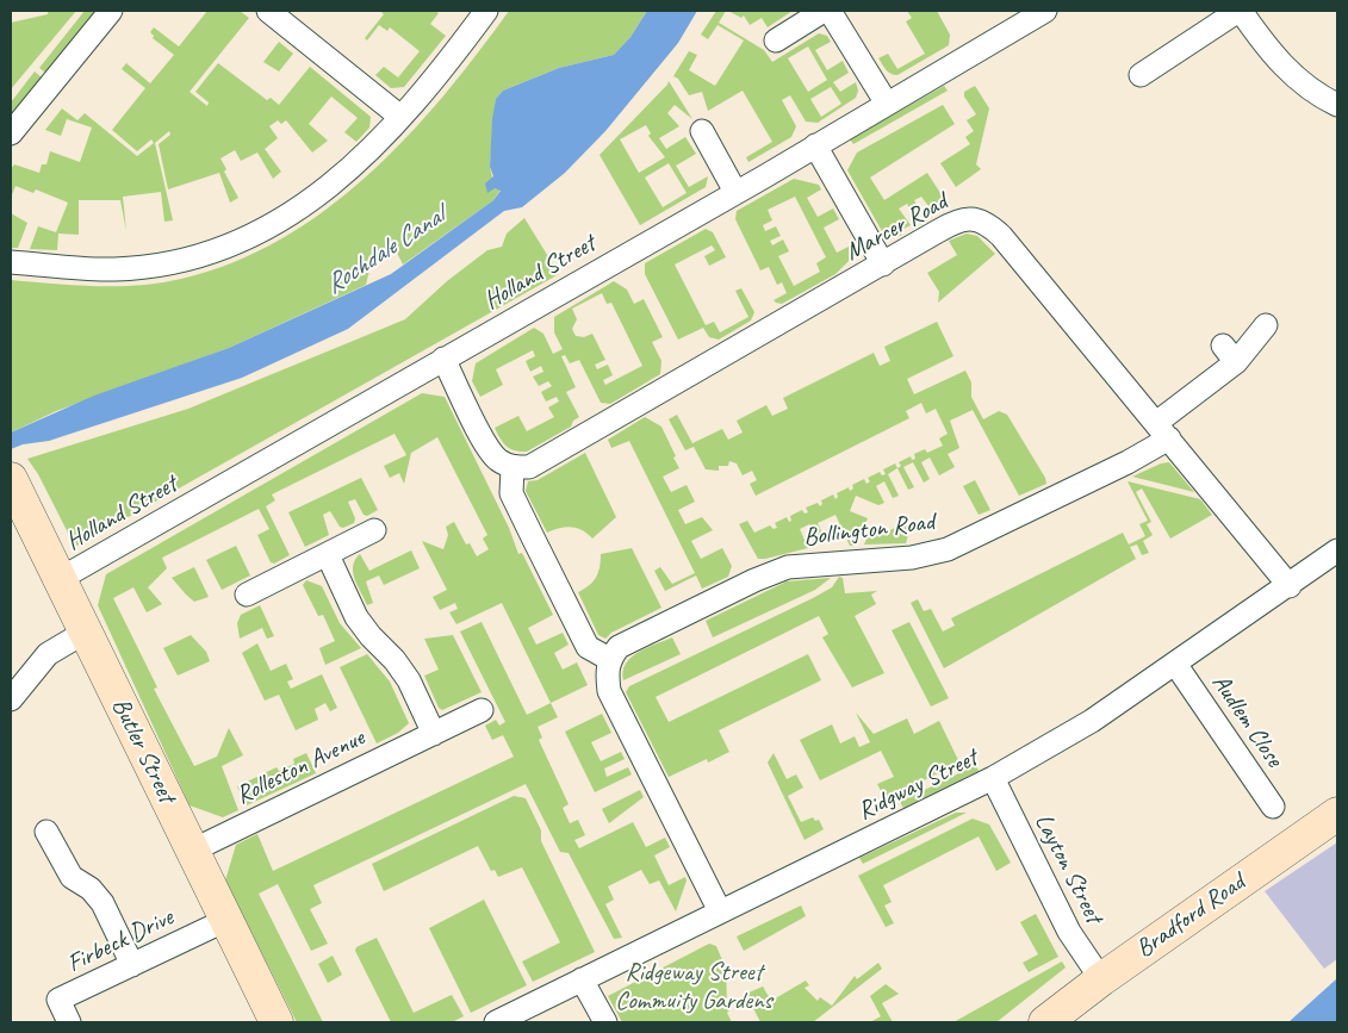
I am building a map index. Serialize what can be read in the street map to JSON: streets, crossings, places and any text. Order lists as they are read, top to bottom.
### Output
{
  "streets": {
    "street": [
      "Marcer Road",
      "Holland Street",
      "Bollington Road",
      "Audlem Close",
      "Butler Street",
      "Rolleston Avenue",
      "Ridgway Street",
      "Layton Street",
      "Bradford Road",
      "Firbeck Drive"
    ]
  },
  "crossings": [
    ["Marcer Road", "Bollington Road"],
    ["Marcer Road", "Ridgway Street"],
    ["Holland Street", "Butler Street"],
    ["Audlem Close", "Ridgway Street"],
    ["Butler Street", "Rolleston Avenue"],
    ["Butler Street", "Firbeck Drive"],
    ["Ridgway Street", "Layton Street"],
    ["Layton Street", "Bradford Road"]
  ],
  "water": ["Rochdale Canal"],
  "parks": ["Ridgeway Street Commuity Gardens"]
}
